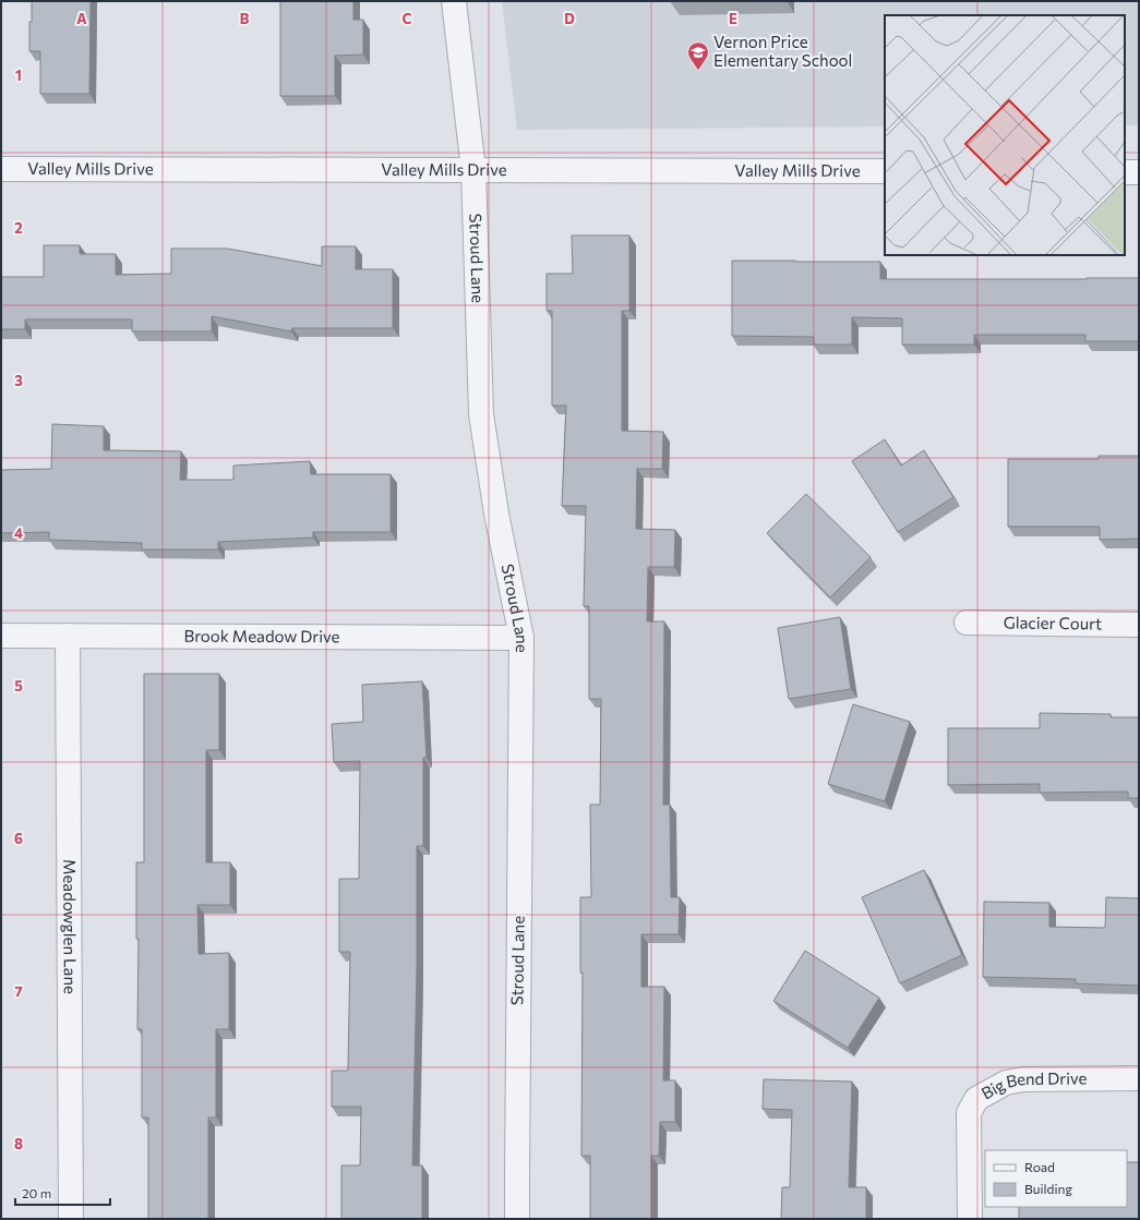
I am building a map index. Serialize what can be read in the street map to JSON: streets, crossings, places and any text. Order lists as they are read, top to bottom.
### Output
{
  "streets": {
    "street": [
      "Valley Mills Drive",
      "Stroud Lane",
      "Glacier Court",
      "Brook Meadow Drive",
      "Meadowglen Lane",
      "Big Bend Drive"
    ]
  },
  "crossings": [
    ["Valley Mills Drive", "Stroud Lane"],
    ["Stroud Lane", "Brook Meadow Drive"],
    ["Brook Meadow Drive", "Meadowglen Lane"]
  ],
  "places": {
    "school or university": ["Vernon Price Elementary School"]
  },
  "legend": ["Road", "Building"],
  "scale_bar": "20 m",
  "grid": {
    "columns": [
      "A",
      "B",
      "C",
      "D",
      "E"
    ],
    "rows": [
      "1",
      "2",
      "3",
      "4",
      "5",
      "6",
      "7",
      "8"
    ]
  }
}
